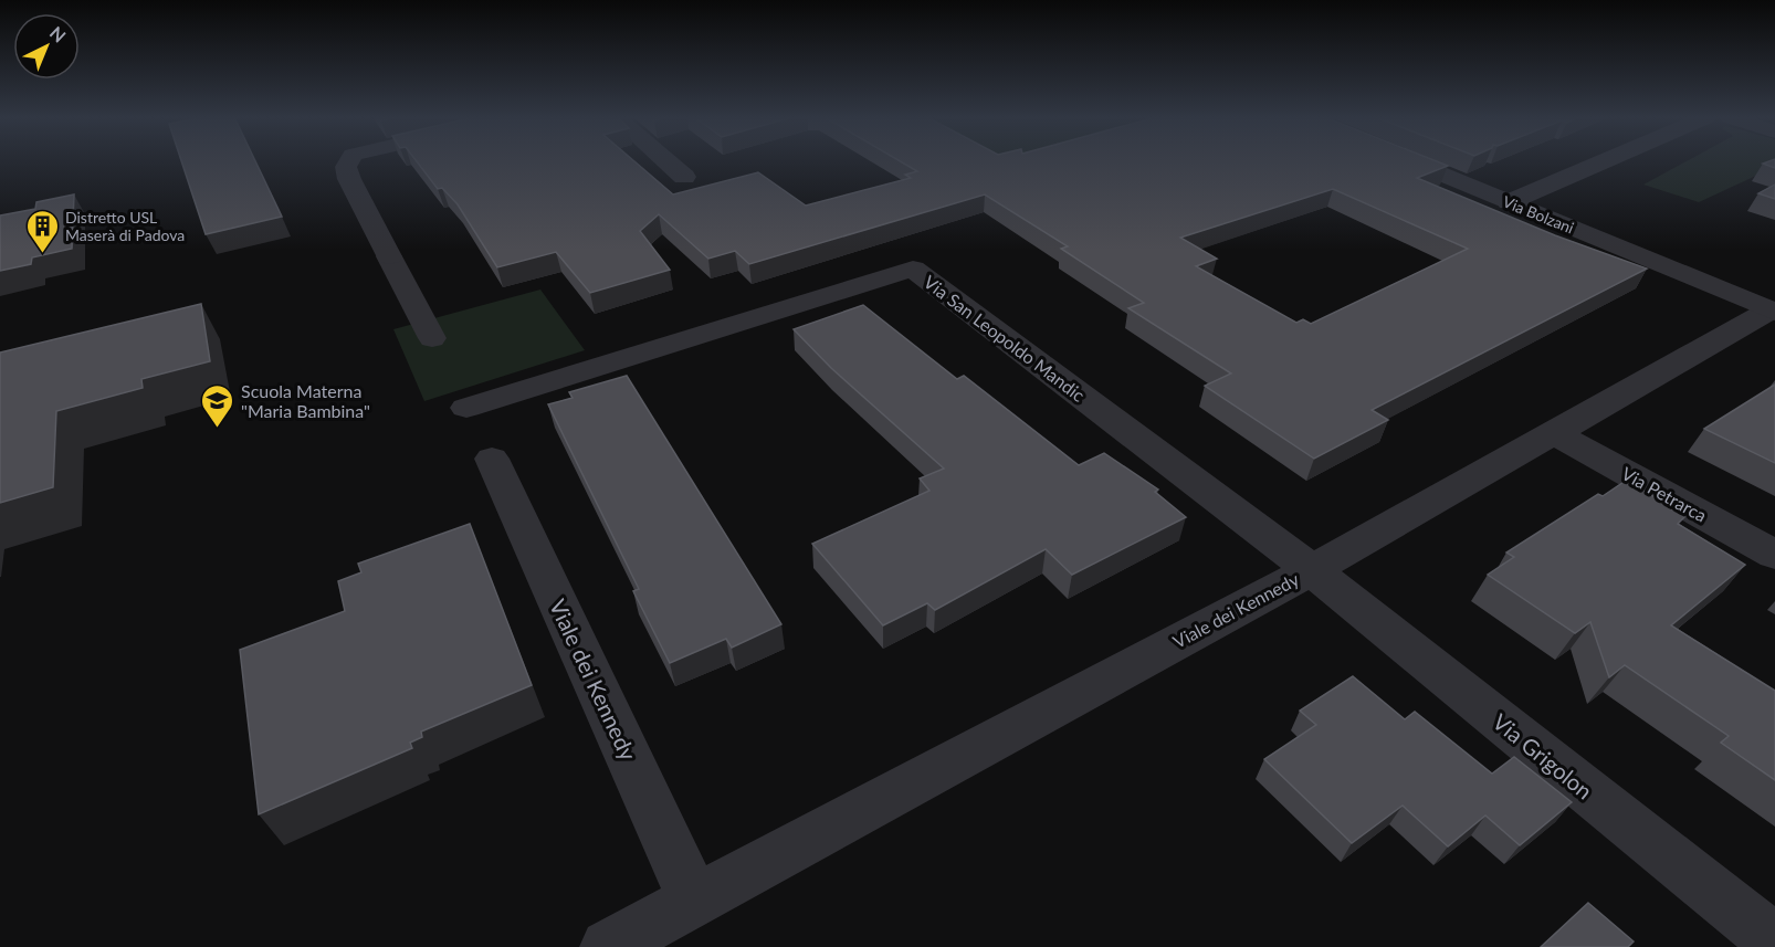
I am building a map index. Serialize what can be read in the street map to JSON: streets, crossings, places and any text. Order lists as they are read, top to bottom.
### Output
{
  "streets": {
    "street": [
      "Via Bolzani",
      "Via San Leopoldo Mandic",
      "Via Petrarca",
      "Viale dei Kennedy",
      "Via Grigolon"
    ]
  },
  "crossings": [
    ["Via Bolzani", "Viale dei Kennedy"],
    ["Via San Leopoldo Mandic", "Viale dei Kennedy"],
    ["Via San Leopoldo Mandic", "Via Grigolon"],
    ["Via Petrarca", "Viale dei Kennedy"],
    ["Viale dei Kennedy", "Via Grigolon"]
  ],
  "places": {
    "building": ["Distretto USL Maserà di Padova"],
    "school or university": ["Scuola Materna \"Maria Bambina\""]
  },
  "north": "top right"
}
